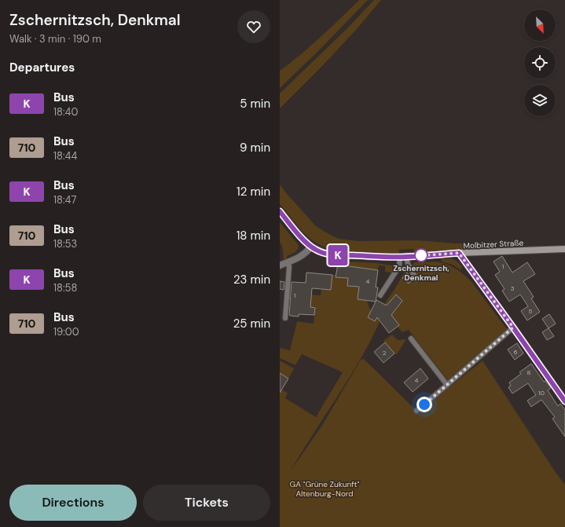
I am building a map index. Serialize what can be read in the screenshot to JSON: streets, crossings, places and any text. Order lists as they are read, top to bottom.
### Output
{
  "streets": {
    "street": ["Molbitzer Straße"]
  },
  "parks": ["GA \"Grüne Zukunft\" Altenburg-Nord"],
  "places": ["Zschernitzsch, Denkmal"],
  "lines": ["bus line K"],
  "house_numbers": [
    "1",
    "4",
    "3",
    "1",
    "5",
    "6",
    "2",
    "8",
    "4",
    "10"
  ],
  "north": "bottom right",
  "page": {
    "heading": [
      ["Zschernitzsch, Denkmal", "Walk · 3 min · 190 m"],
      "Departures"
    ],
    "on_map": "K",
    "list": [
      {
        "mark": "K",
        "name": "Bus",
        "note": "18:40",
        "value": "5 min"
      },
      {
        "mark": "710",
        "name": "Bus",
        "note": "18:44",
        "value": "9 min"
      },
      {
        "mark": "K",
        "name": "Bus",
        "note": "18:47",
        "value": "12 min"
      },
      {
        "mark": "710",
        "name": "Bus",
        "note": "18:53",
        "value": "18 min"
      },
      {
        "mark": "K",
        "name": "Bus",
        "note": "18:58",
        "value": "23 min"
      },
      {
        "mark": "710",
        "name": "Bus",
        "note": "19:00",
        "value": "25 min"
      }
    ],
    "buttons": ["Directions", "Tickets"]
  }
}
